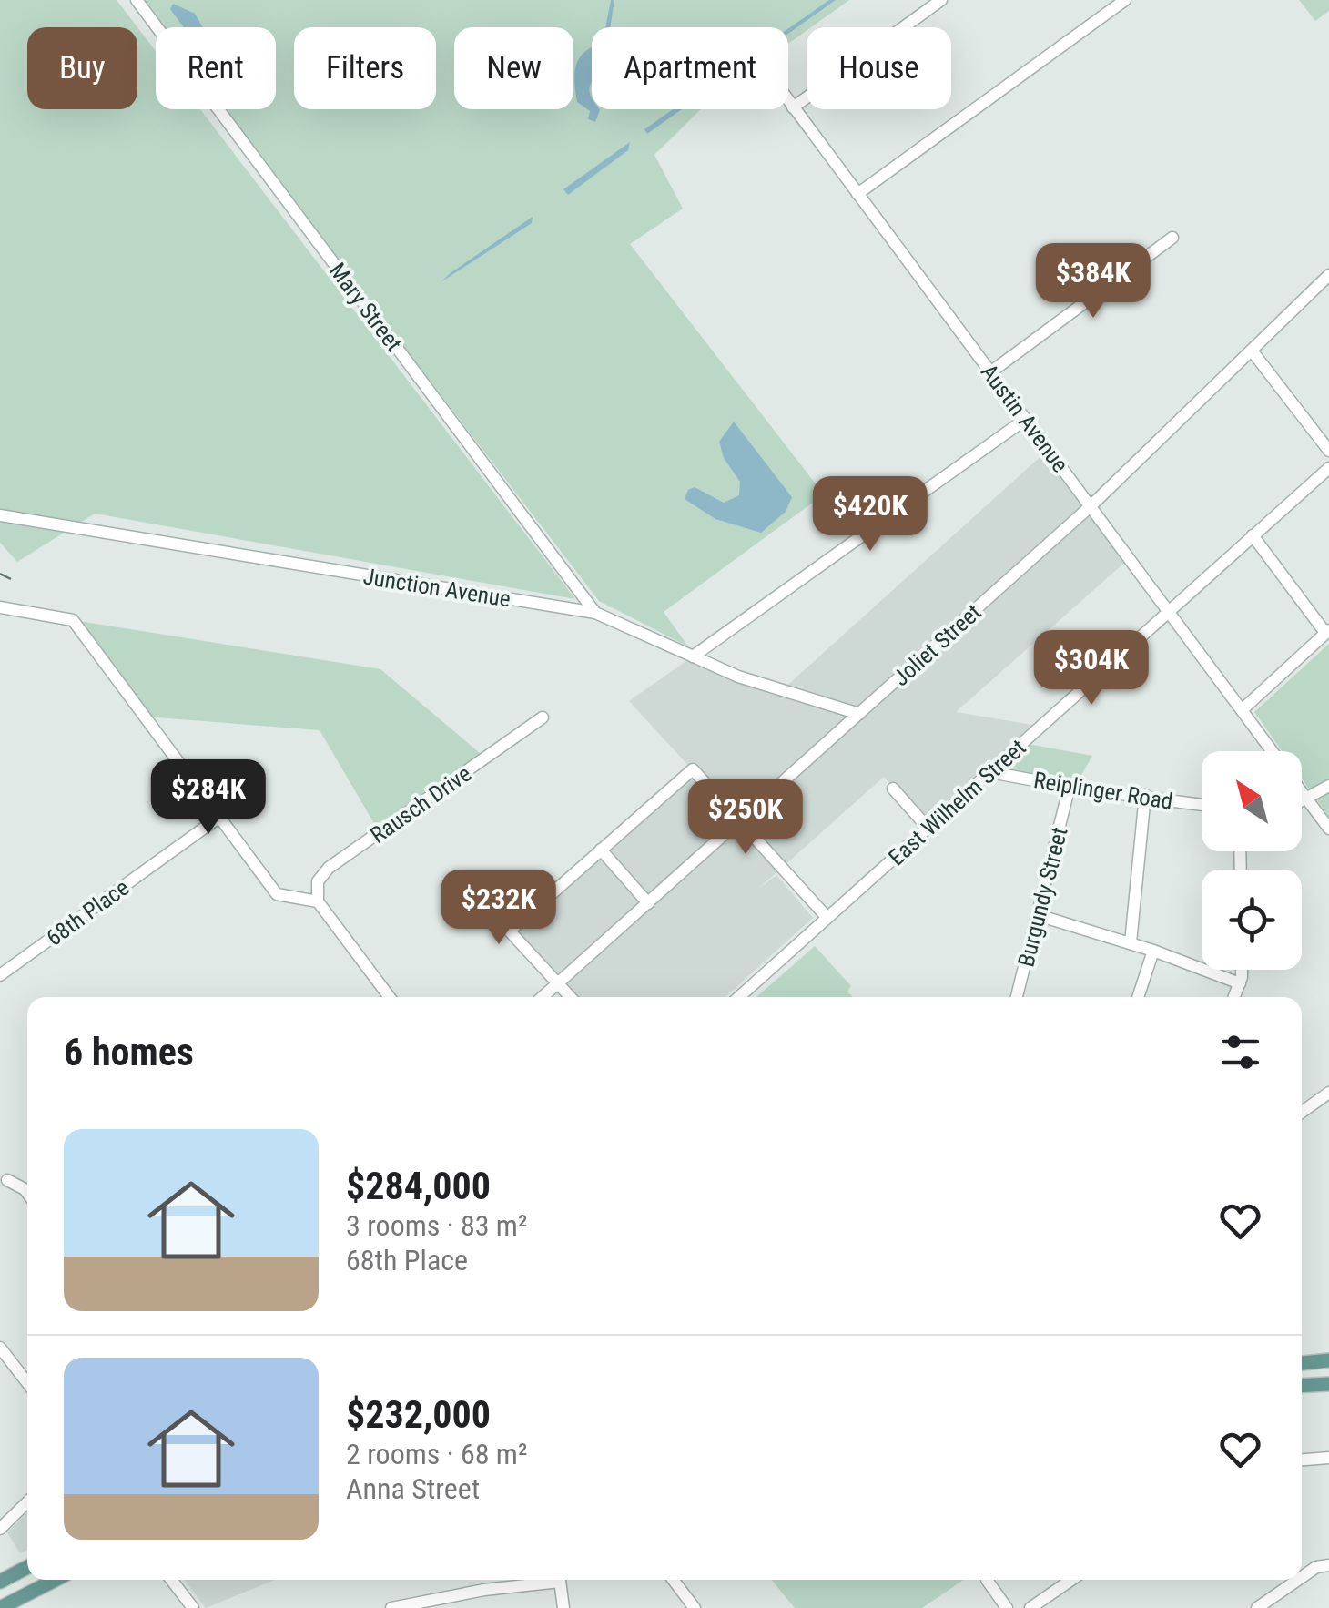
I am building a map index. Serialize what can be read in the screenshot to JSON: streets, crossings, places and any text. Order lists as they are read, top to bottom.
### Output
{
  "streets": {
    "street": [
      "Mary Street",
      "Austin Avenue",
      "Junction Avenue",
      "Joliet Street",
      "Reiplinger Road",
      "East Wilhelm Street",
      "Rausch Drive",
      "Burgundy Street",
      "68th Place"
    ]
  },
  "crossings": [
    ["Mary Street", "Junction Avenue"],
    ["Austin Avenue", "Joliet Street"],
    ["Austin Avenue", "East Wilhelm Street"],
    ["Junction Avenue", "Joliet Street"],
    ["Reiplinger Road", "East Wilhelm Street"],
    ["Reiplinger Road", "Burgundy Street"]
  ],
  "north": "top left",
  "page": {
    "chip": [
      "Buy",
      "Rent",
      "Filters",
      "New",
      "Apartment",
      "House"
    ],
    "price": [
      "$384K",
      "$420K",
      "$304K",
      "$284K",
      "$250K",
      "$232K"
    ],
    "heading": "6 homes",
    "list": [
      {
        "name": "$284,000",
        "note": "3 rooms · 83 m² · 68th Place"
      },
      {
        "name": "$232,000",
        "note": "2 rooms · 68 m² · Anna Street"
      }
    ]
  }
}
